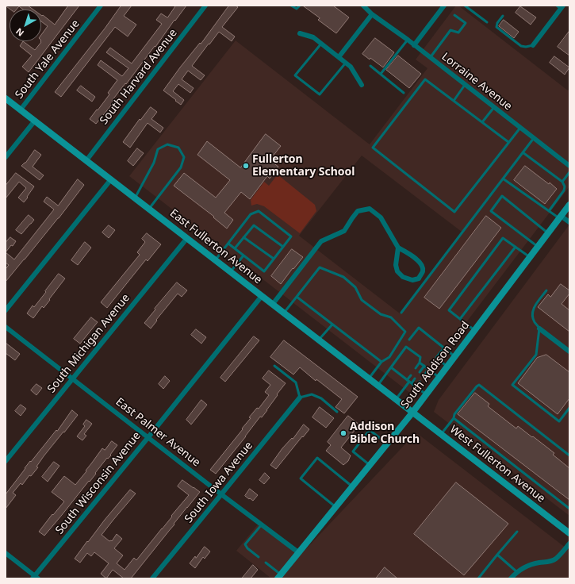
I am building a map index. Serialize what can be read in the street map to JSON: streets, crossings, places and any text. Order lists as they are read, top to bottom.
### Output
{
  "streets": {
    "street": [
      "South Yale Avenue",
      "South Harvard Avenue",
      "Lorraine Avenue",
      "East Fullerton Avenue",
      "South Michigan Avenue",
      "South Addison Road",
      "East Palmer Avenue",
      "West Fullerton Avenue",
      "South Iowa Avenue",
      "South Wisconsin Avenue"
    ]
  },
  "crossings": [
    ["South Yale Avenue", "East Fullerton Avenue"],
    ["South Harvard Avenue", "East Fullerton Avenue"],
    ["East Fullerton Avenue", "South Michigan Avenue"],
    ["East Fullerton Avenue", "South Addison Road"],
    ["East Fullerton Avenue", "West Fullerton Avenue"],
    ["East Fullerton Avenue", "South Wisconsin Avenue"],
    ["South Michigan Avenue", "East Palmer Avenue"],
    ["South Addison Road", "East Palmer Avenue"],
    ["South Addison Road", "West Fullerton Avenue"],
    ["East Palmer Avenue", "South Iowa Avenue"],
    ["East Palmer Avenue", "South Wisconsin Avenue"]
  ],
  "places": ["Fullerton Elementary School", "Addison Bible Church"],
  "north": "bottom left"
}
